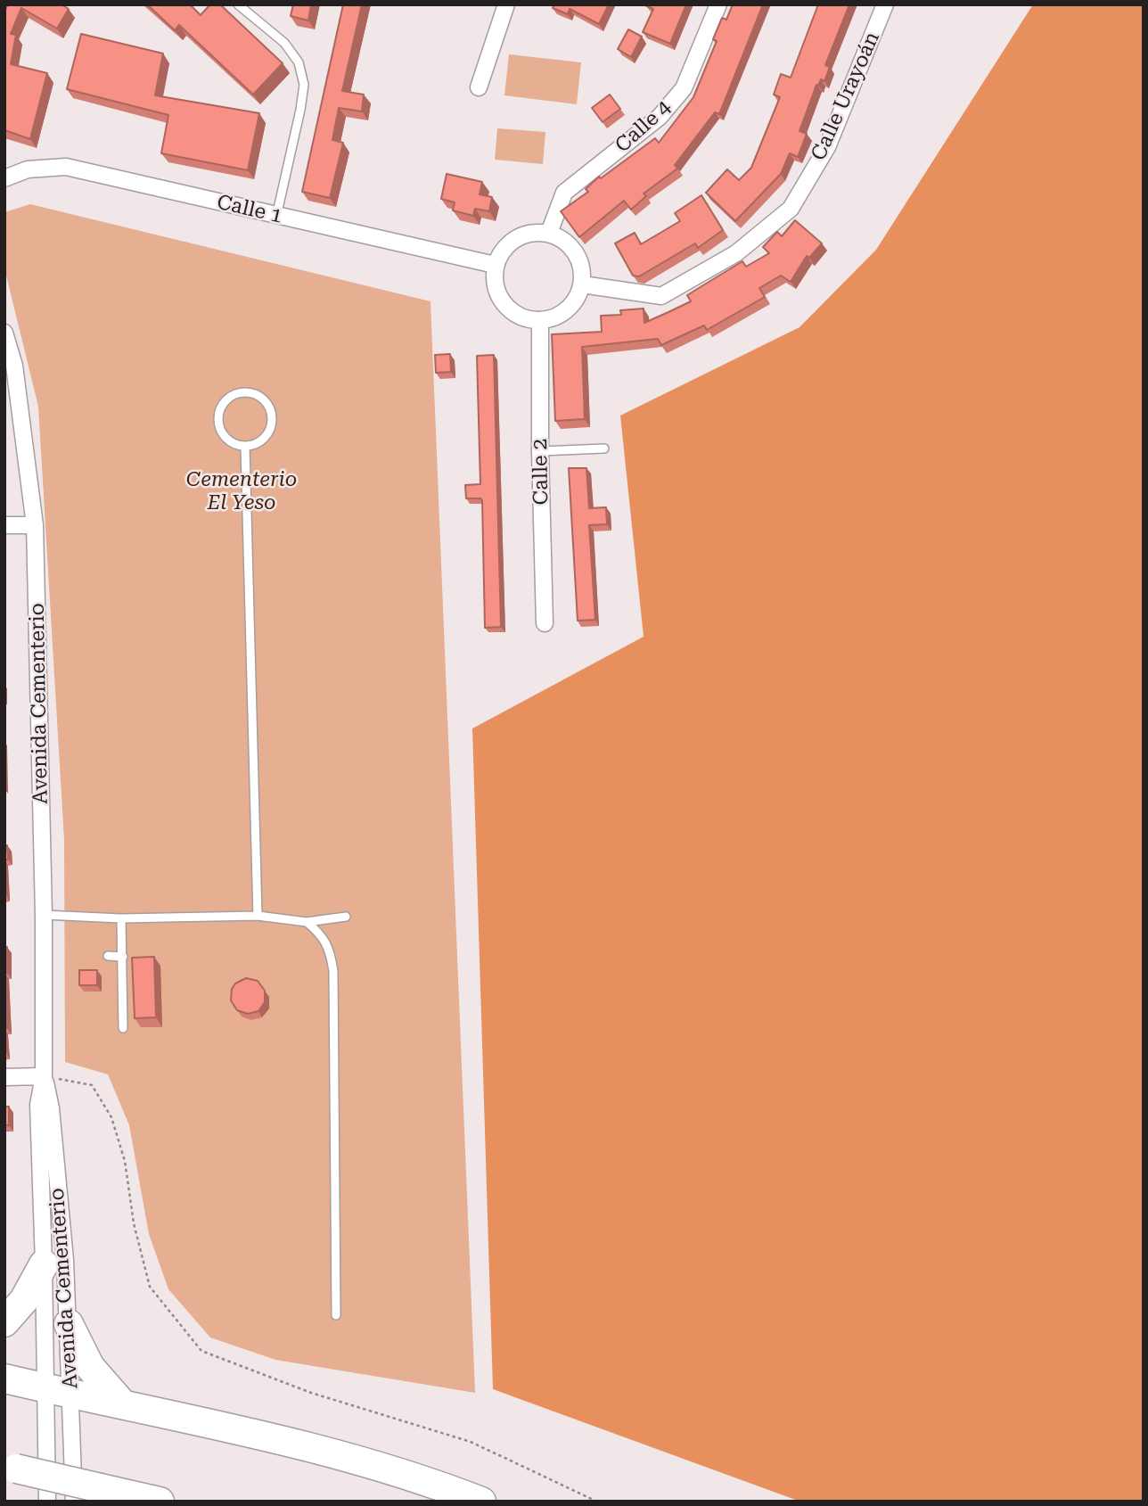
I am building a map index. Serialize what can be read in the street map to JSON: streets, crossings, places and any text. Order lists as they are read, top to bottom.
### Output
{
  "streets": {
    "street": [
      "Calle Urayoán",
      "Calle 4",
      "Calle 1",
      "Calle 2",
      "Avenida Cementerio"
    ]
  },
  "crossings": [
    ["Calle Urayoán", "Calle 4"],
    ["Calle Urayoán", "Calle 1"],
    ["Calle Urayoán", "Calle 2"],
    ["Calle 4", "Calle 1"],
    ["Calle 4", "Calle 2"],
    ["Calle 1", "Calle 2"]
  ],
  "parks": ["Cementerio El Yeso"]
}
